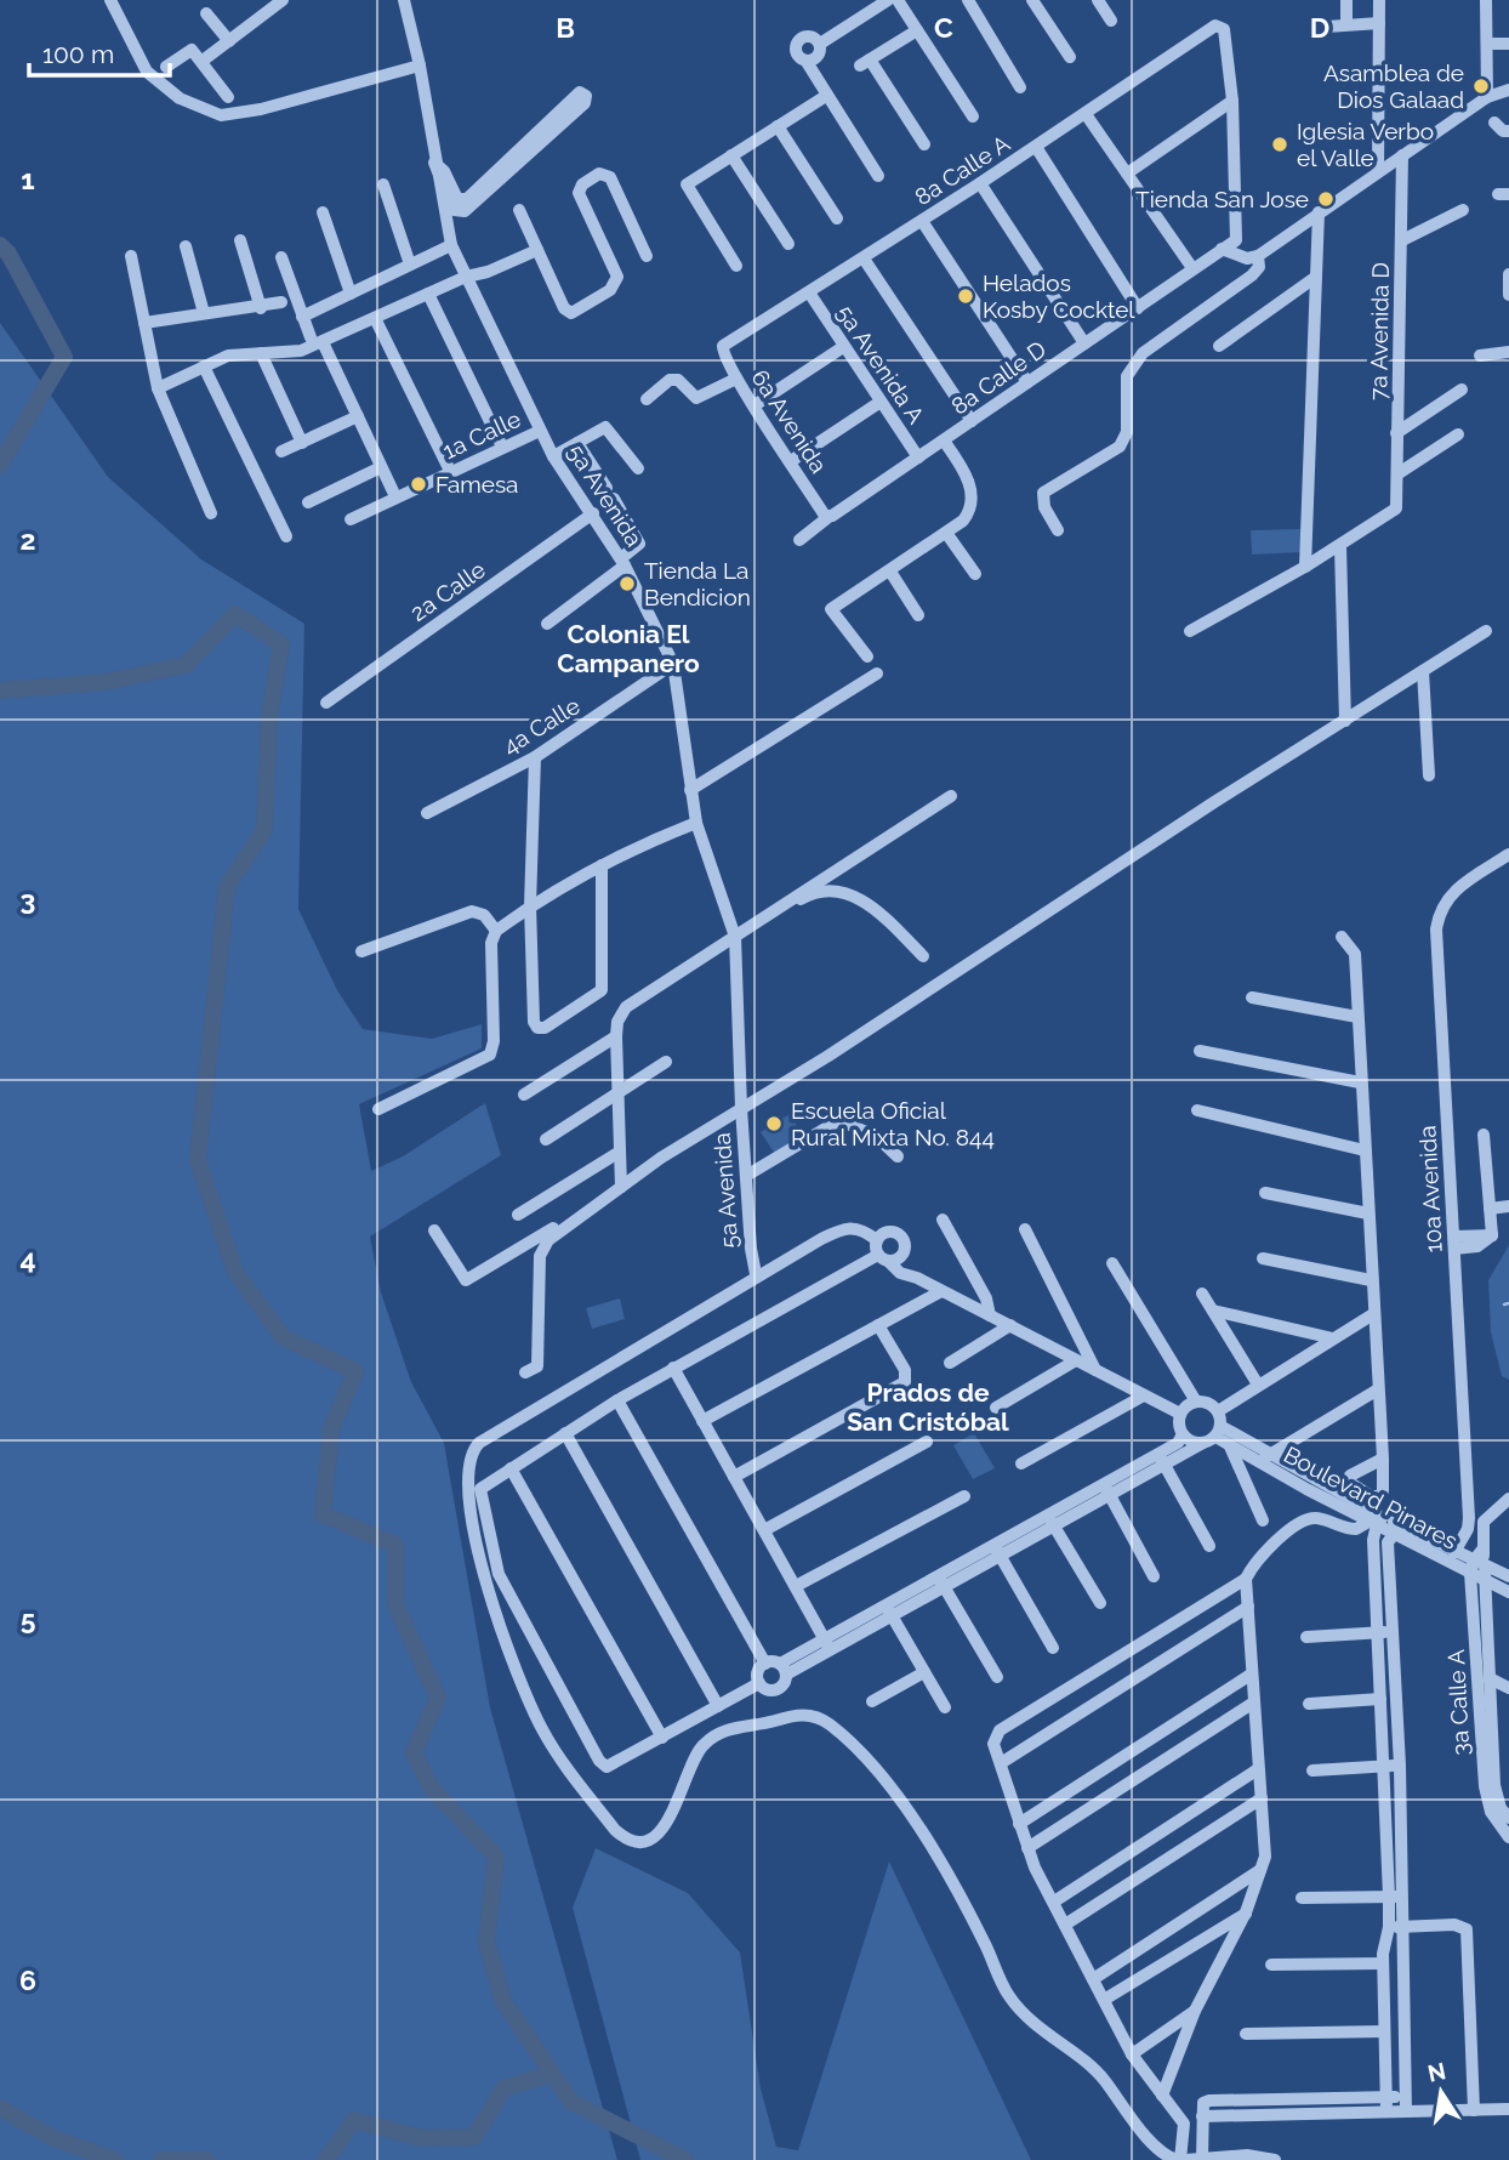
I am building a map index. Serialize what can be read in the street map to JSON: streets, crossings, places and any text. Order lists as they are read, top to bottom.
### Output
{
  "streets": {
    "street": [
      "8a Calle A",
      "7a Avenida D",
      "5a Avenida A",
      "8a Calle D",
      "6a Avenida",
      "1a Calle",
      "5a Avenida",
      "2a Calle",
      "4a Calle",
      "10a Avenida",
      "Boulevard Pinares",
      "3a Calle A"
    ]
  },
  "crossings": [
    ["8a Calle A", "5a Avenida A"],
    ["8a Calle A", "6a Avenida"],
    ["5a Avenida A", "8a Calle D"],
    ["8a Calle D", "6a Avenida"],
    ["1a Calle", "5a Avenida"],
    ["5a Avenida", "2a Calle"],
    ["5a Avenida", "4a Calle"],
    ["10a Avenida", "Boulevard Pinares"],
    ["Boulevard Pinares", "3a Calle A"]
  ],
  "districts": ["Colonia El Campanero", "Prados de San Cristóbal"],
  "places": [
    "Asamblea de Dios Galaad",
    "Iglesia Verbo el Valle",
    "Tienda San Jose",
    "Helados Kosby Cocktel",
    "Famesa",
    "Tienda La Bendicion",
    "Escuela Oficial Rural Mixta No. 844"
  ],
  "scale_bar": "100 m",
  "north": "top",
  "grid": {
    "columns": ["B", "C", "D"],
    "rows": [
      "1",
      "2",
      "3",
      "4",
      "5",
      "6"
    ]
  }
}
